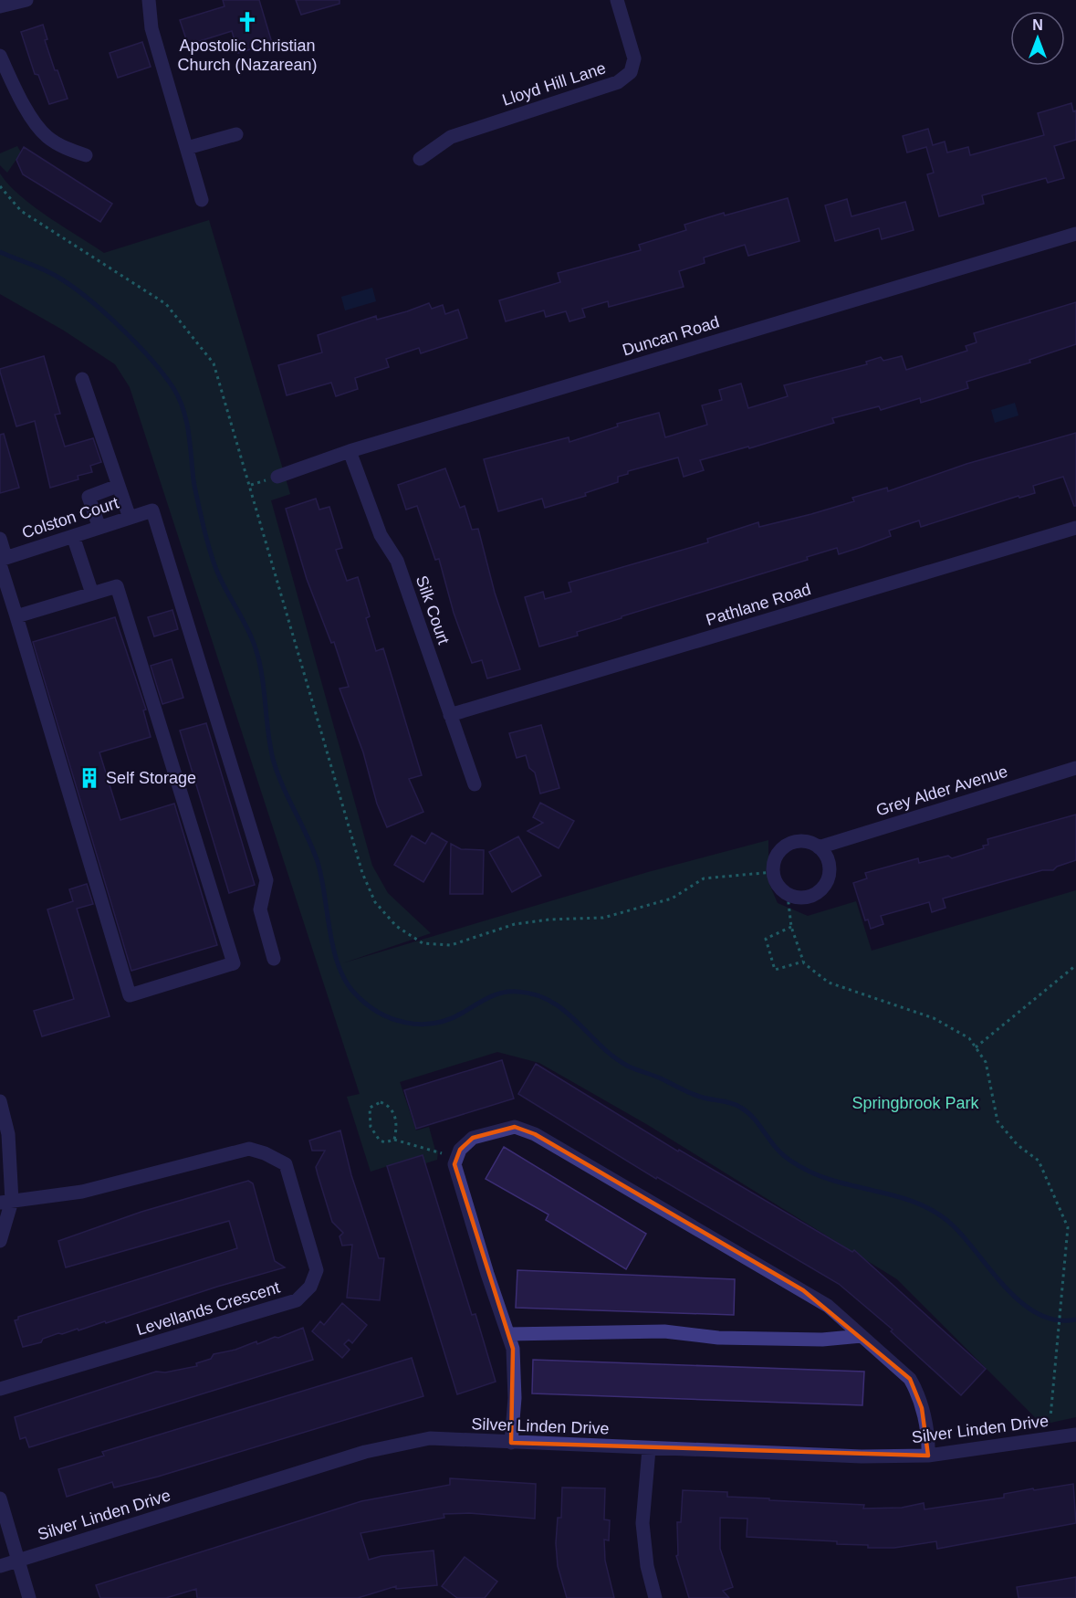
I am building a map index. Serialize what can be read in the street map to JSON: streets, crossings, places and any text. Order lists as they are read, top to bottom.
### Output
{
  "streets": {
    "street": [
      "Lloyd Hill Lane",
      "Duncan Road",
      "Colston Court",
      "Pathlane Road",
      "Silk Court",
      "Grey Alder Avenue",
      "Levellands Crescent",
      "Silver Linden Drive"
    ]
  },
  "crossings": [
    ["Duncan Road", "Silk Court"],
    ["Pathlane Road", "Silk Court"]
  ],
  "parks": ["Springbrook Park"],
  "places": {
    "church": ["Apostolic Christian Church (Nazarean)"],
    "building": ["Self Storage"]
  },
  "north": "top"
}
